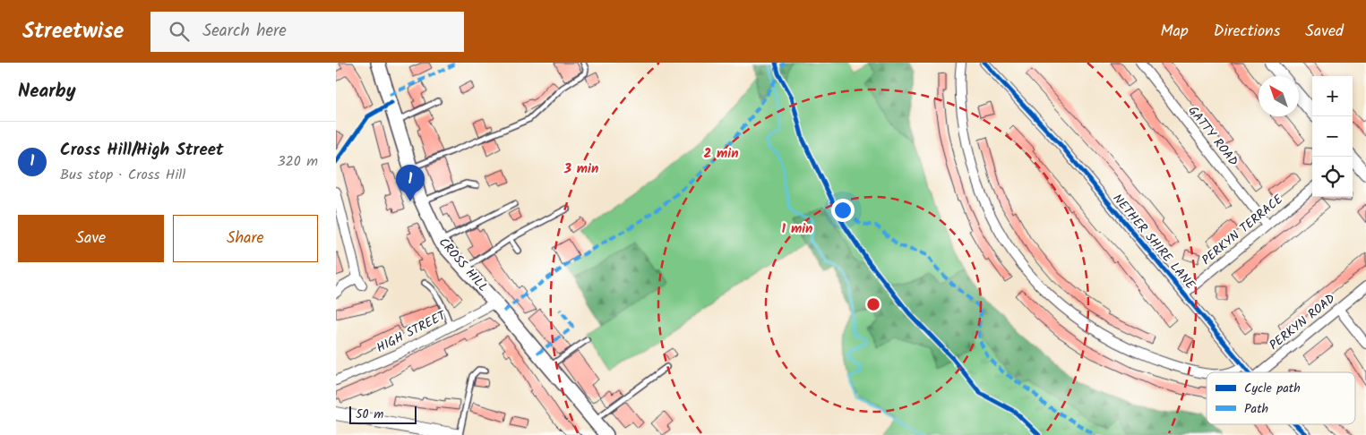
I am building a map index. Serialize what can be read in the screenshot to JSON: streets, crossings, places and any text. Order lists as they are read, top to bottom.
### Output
{
  "streets": {
    "main road": ["CROSS HILL"],
    "street": [
      "GATTY ROAD",
      "PERKYN TERRACE",
      "NETHER SHIRE LANE",
      "PERKYN ROAD",
      "HIGH STREET"
    ]
  },
  "crossings": [
    ["GATTY ROAD", "PERKYN TERRACE"],
    ["PERKYN TERRACE", "NETHER SHIRE LANE"],
    ["CROSS HILL", "HIGH STREET"]
  ],
  "legend": ["Cycle path", "Path"],
  "scale_bar": "50 m",
  "north": "top left",
  "page": {
    "header": "Streetwise",
    "search": "Search here",
    "nav": ["Map", "Directions", "Saved"],
    "heading": "Nearby",
    "map_buttons": ["+", "−"],
    "list": [
      {
        "mark": "1",
        "name": "Cross Hill/High Street",
        "note": "Bus stop · Cross Hill",
        "value": "320 m"
      }
    ],
    "pins": "1",
    "buttons": ["Save", "Share"],
    "scale": "50 m"
  },
  "rings": ["2 min", "3 min", "1 min"]
}
